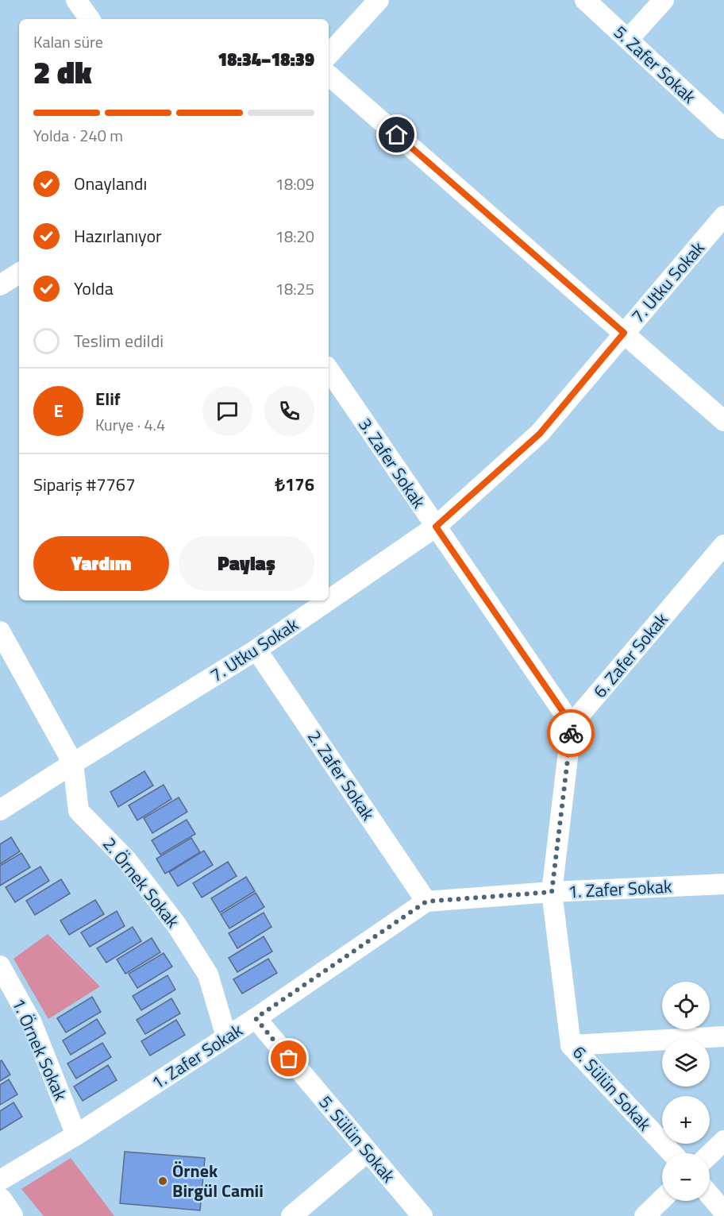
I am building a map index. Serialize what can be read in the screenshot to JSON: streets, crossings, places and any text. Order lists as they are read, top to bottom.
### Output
{
  "streets": {
    "street": [
      "5. Zafer Sokak",
      "7. Utku Sokak",
      "3. Zafer Sokak",
      "6. Zafer Sokak",
      "2. Zafer Sokak",
      "2. Örnek Sokak",
      "1. Zafer Sokak",
      "1. Örnek Sokak",
      "6. Sülün Sokak",
      "5. Sülün Sokak"
    ]
  },
  "crossings": [
    ["7. Utku Sokak", "3. Zafer Sokak"],
    ["7. Utku Sokak", "2. Zafer Sokak"],
    ["7. Utku Sokak", "2. Örnek Sokak"],
    ["3. Zafer Sokak", "6. Zafer Sokak"],
    ["2. Zafer Sokak", "1. Zafer Sokak"],
    ["2. Örnek Sokak", "1. Zafer Sokak"],
    ["1. Zafer Sokak", "1. Örnek Sokak"],
    ["1. Zafer Sokak", "6. Sülün Sokak"],
    ["1. Zafer Sokak", "5. Sülün Sokak"]
  ],
  "places": ["Örnek Birgül Camii"],
  "page": {
    "heading": ["2 dk", "Kalan süre", "18:34–18:39"],
    "panel": [
      "Elif",
      "Kurye · 4.4",
      "Sipariş #7767",
      "₺176"
    ],
    "bar": "Yolda · 240 m",
    "list": [
      ["Onaylandı", "18:09"],
      ["Hazırlanıyor", "18:20"],
      ["Yolda", "18:25"],
      "Teslim edildi"
    ],
    "round": "E",
    "buttons": ["Yardım", "Paylaş"],
    "map_buttons": ["+", "−"]
  }
}
